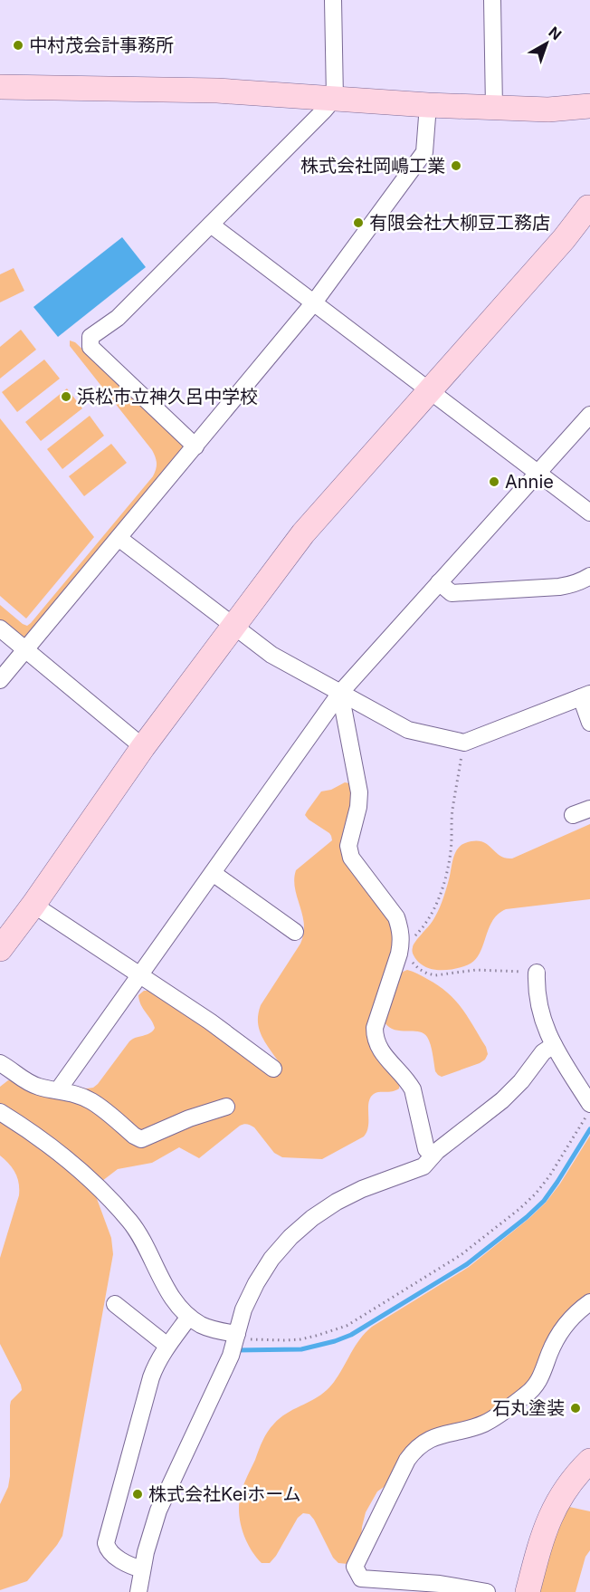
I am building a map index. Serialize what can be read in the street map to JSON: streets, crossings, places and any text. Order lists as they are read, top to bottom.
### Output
{
  "places": [
    "中村茂会計事務所",
    "株式会社岡嶋工業",
    "有限会社大柳豆工務店",
    "浜松市立神久呂中学校",
    "Annie",
    "石丸塗装",
    "株式会社Keiホーム"
  ],
  "north": "top right"
}
